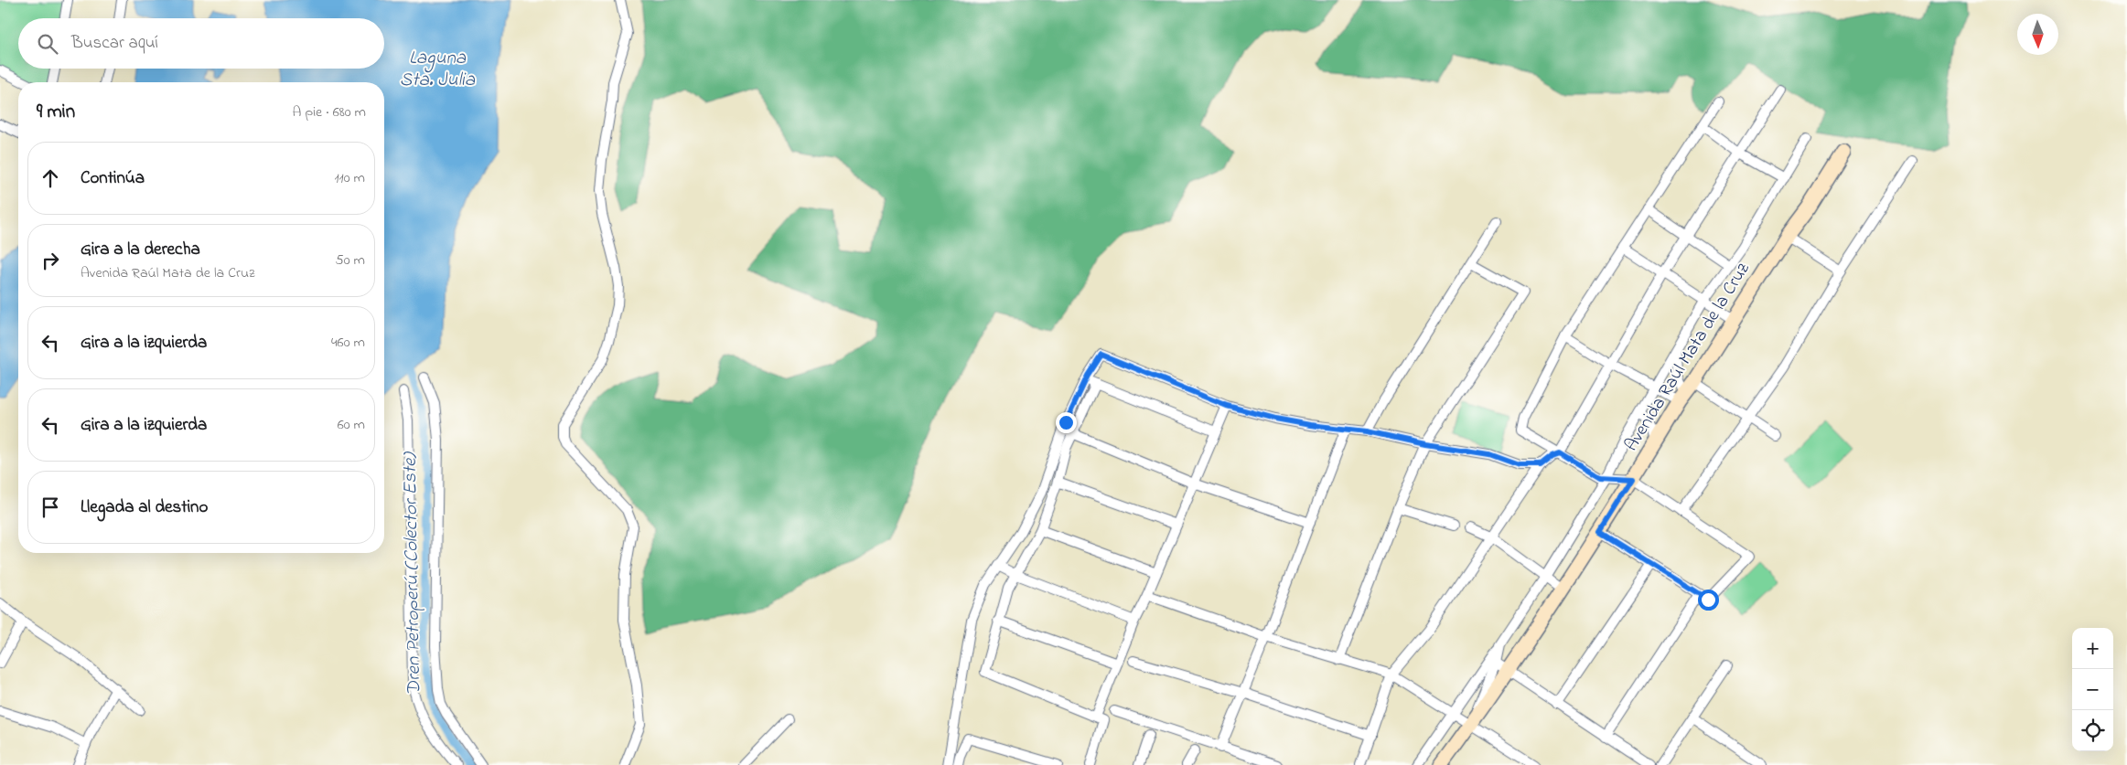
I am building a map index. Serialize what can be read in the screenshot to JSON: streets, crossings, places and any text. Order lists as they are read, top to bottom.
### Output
{
  "streets": {
    "street": ["Avenida Raúl Mata de la Cruz"]
  },
  "water": ["Laguna Sta. Julia", "Dren Petroperú (Colector Este)"],
  "north": "bottom",
  "page": {
    "search": "Buscar aquí",
    "heading": ["9 min", "A pie · 680 m"],
    "list": [
      ["Continúa", "110 m"],
      ["Gira a la derecha", "Avenida Raúl Mata de la Cruz", "50 m"],
      ["Gira a la izquierda", "460 m"],
      ["Gira a la izquierda", "60 m"],
      "Llegada al destino"
    ],
    "map_buttons": ["+", "−"]
  }
}
